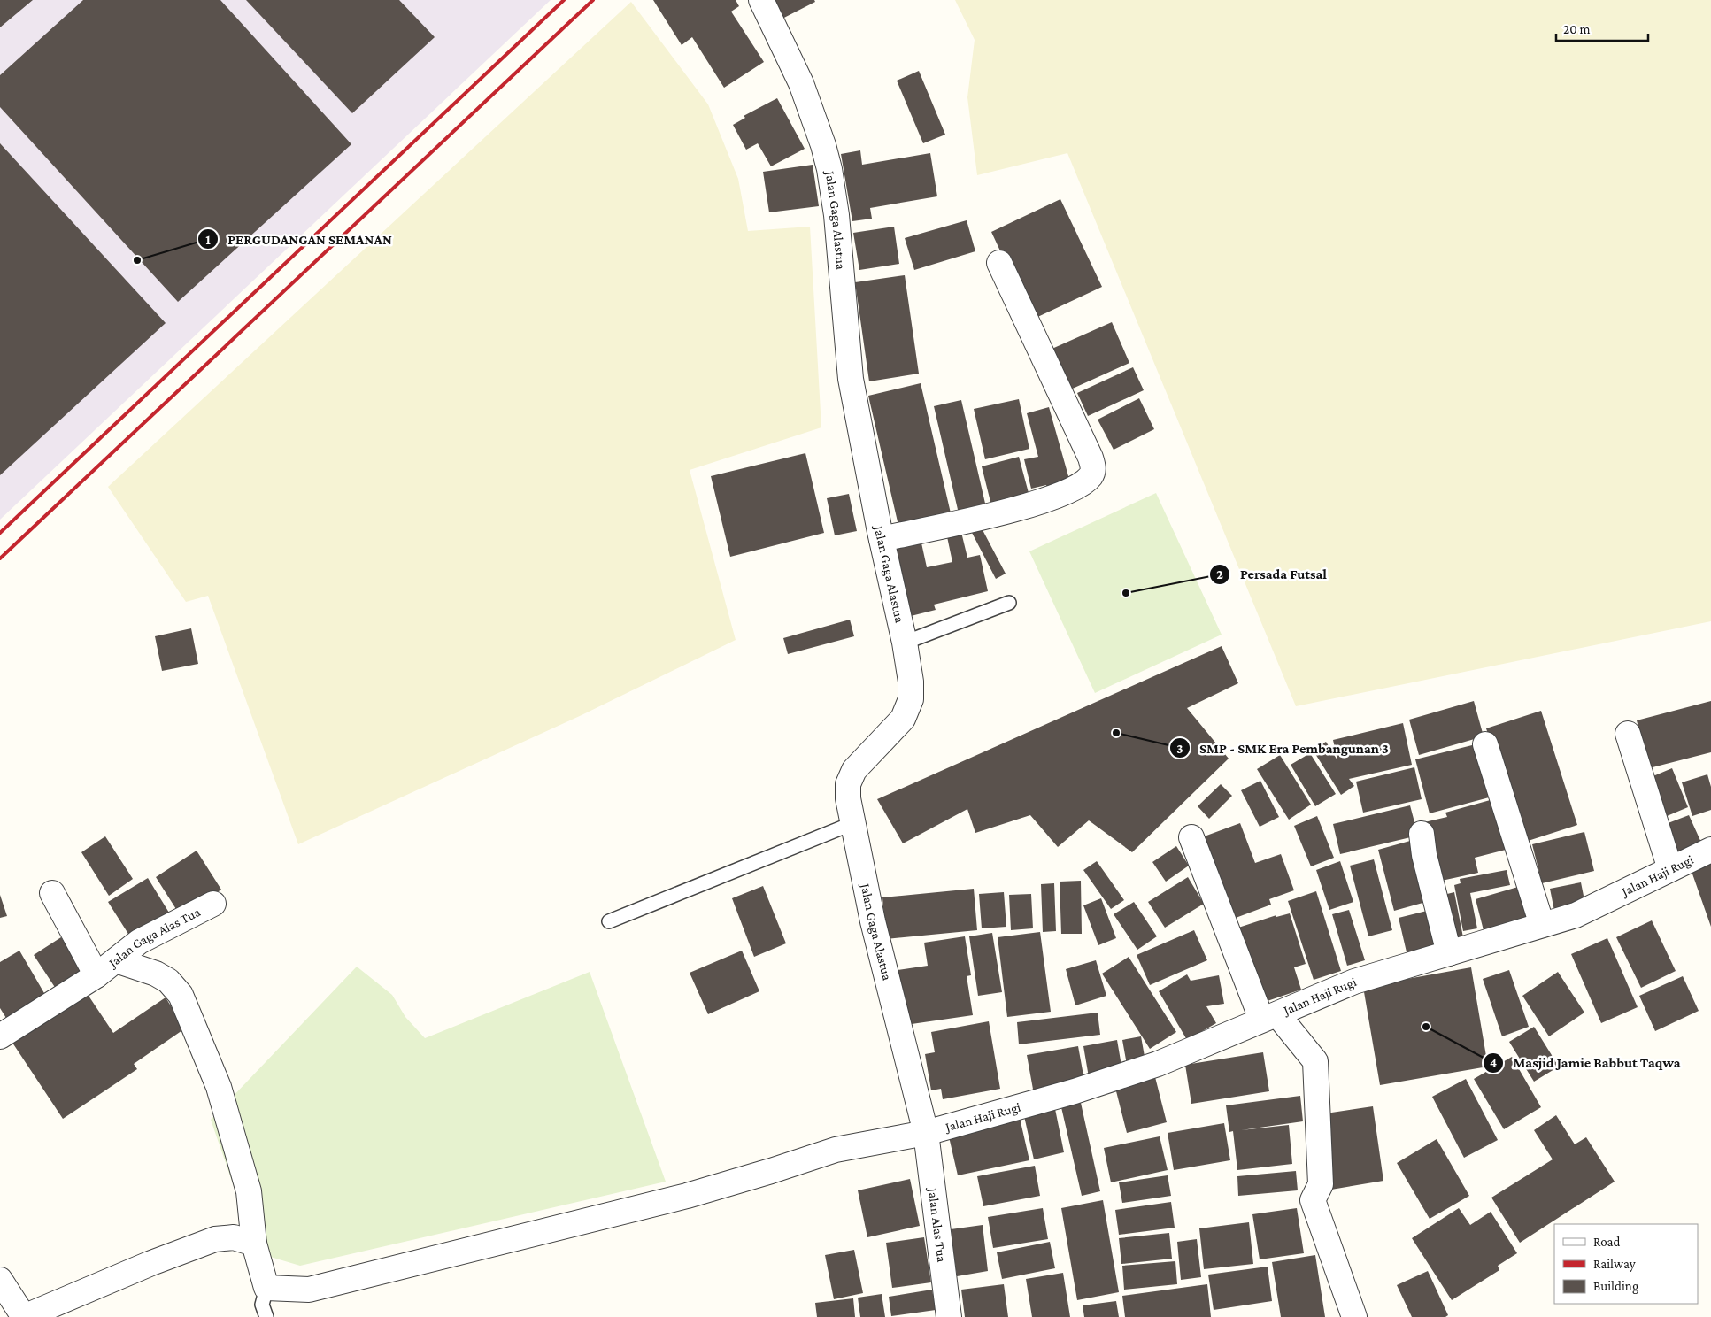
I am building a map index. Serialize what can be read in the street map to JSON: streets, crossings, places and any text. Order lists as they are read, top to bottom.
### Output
{
  "streets": {
    "street": [
      "Jalan Gaga Alastua",
      "Jalan Haji Rugi",
      "Jalan Gaga Alas Tua",
      "Jalan Alas Tua"
    ]
  },
  "crossings": [
    ["Jalan Gaga Alastua", "Jalan Haji Rugi"],
    ["Jalan Gaga Alastua", "Jalan Alas Tua"],
    ["Jalan Haji Rugi", "Jalan Alas Tua"]
  ],
  "places": [
    "PERGUDANGAN SEMANAN",
    "Persada Futsal",
    "SMP - SMK Era Pembangunan 3",
    "Masjid Jamie Babbut Taqwa"
  ],
  "legend": ["Road", "Railway", "Building"],
  "scale_bar": "20 m"
}
